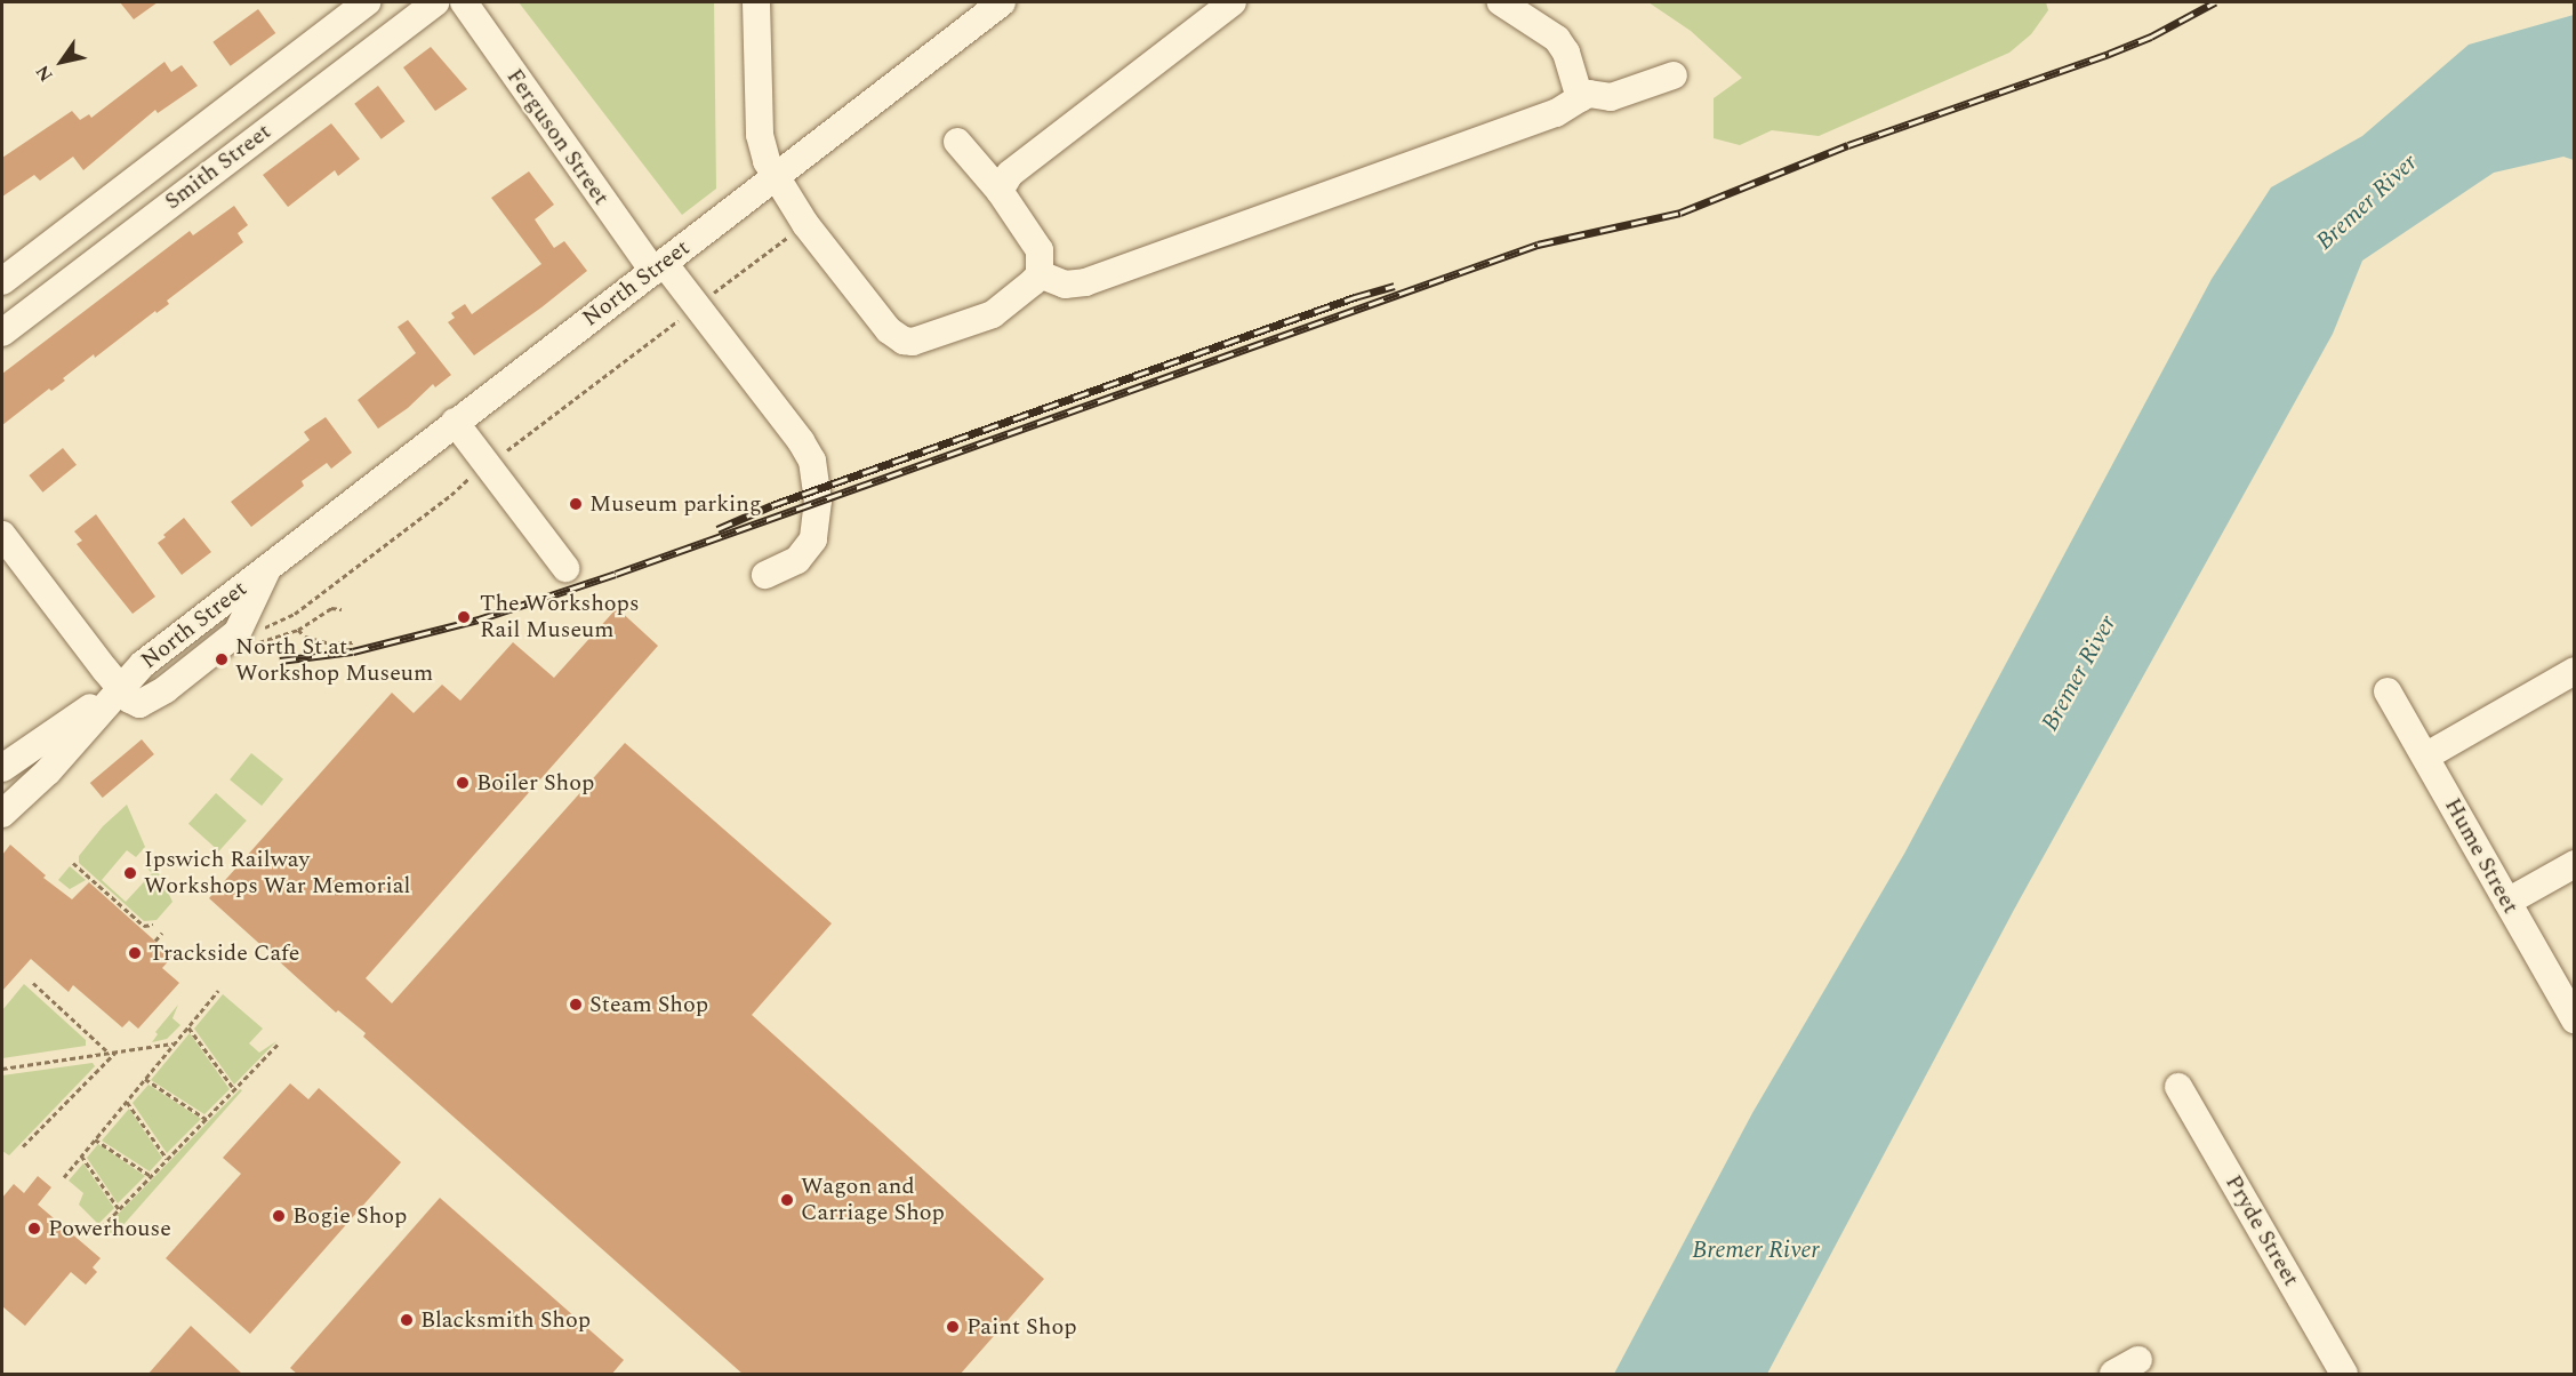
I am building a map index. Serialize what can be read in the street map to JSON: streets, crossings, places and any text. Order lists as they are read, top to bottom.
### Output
{
  "streets": {
    "street": [
      "Ferguson Street",
      "Smith Street",
      "North Street",
      "Hume Street",
      "Pryde Street"
    ]
  },
  "crossings": [
    ["Ferguson Street", "North Street"]
  ],
  "water": ["Bremer River"],
  "places": [
    "Museum parking",
    "The Workshops Rail Museum",
    "North St at Workshop Museum",
    "Boiler Shop",
    "Ipswich Railway Workshops War Memorial",
    "Trackside Cafe",
    "Steam Shop",
    "Wagon and Carriage Shop",
    "Bogie Shop",
    "Powerhouse",
    "Blacksmith Shop",
    "Paint Shop"
  ],
  "north": "bottom left"
}
